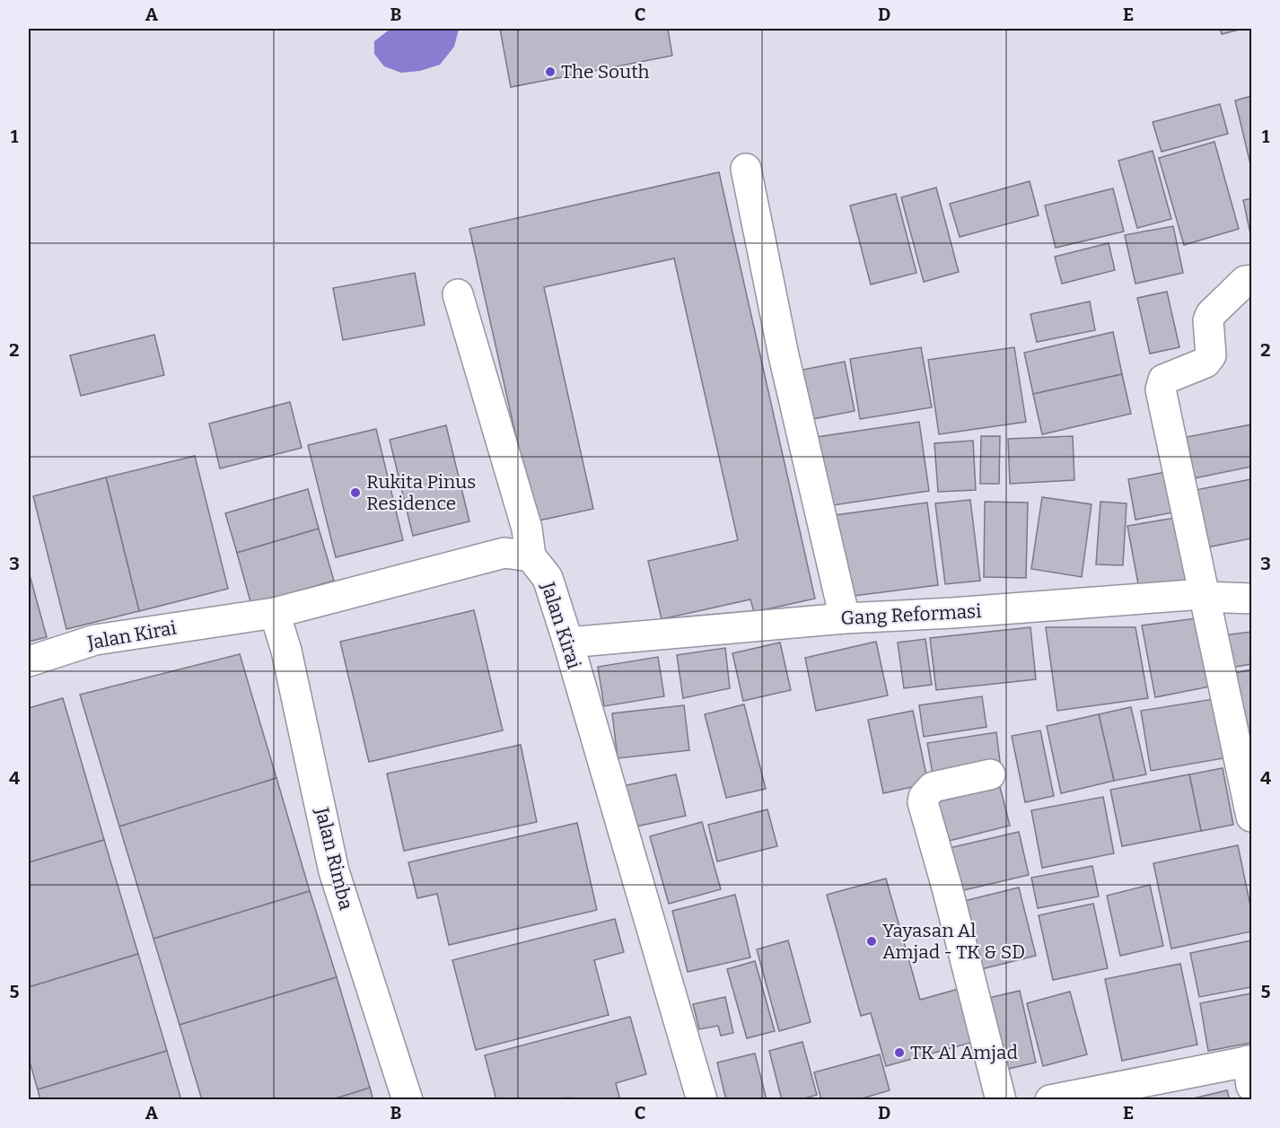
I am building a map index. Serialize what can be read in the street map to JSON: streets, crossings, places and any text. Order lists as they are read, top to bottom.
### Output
{
  "streets": {
    "street": ["Gang Reformasi", "Jalan Kirai", "Jalan Rimba"]
  },
  "crossings": [
    ["Gang Reformasi", "Jalan Kirai"],
    ["Jalan Kirai", "Jalan Rimba"]
  ],
  "places": [
    "The South",
    "Rukita Pinus Residence",
    "Yayasan Al Amjad - TK & SD",
    "TK Al Amjad"
  ],
  "grid": {
    "columns": [
      "A",
      "B",
      "C",
      "D",
      "E"
    ],
    "rows": [
      "1",
      "2",
      "3",
      "4",
      "5"
    ]
  }
}
